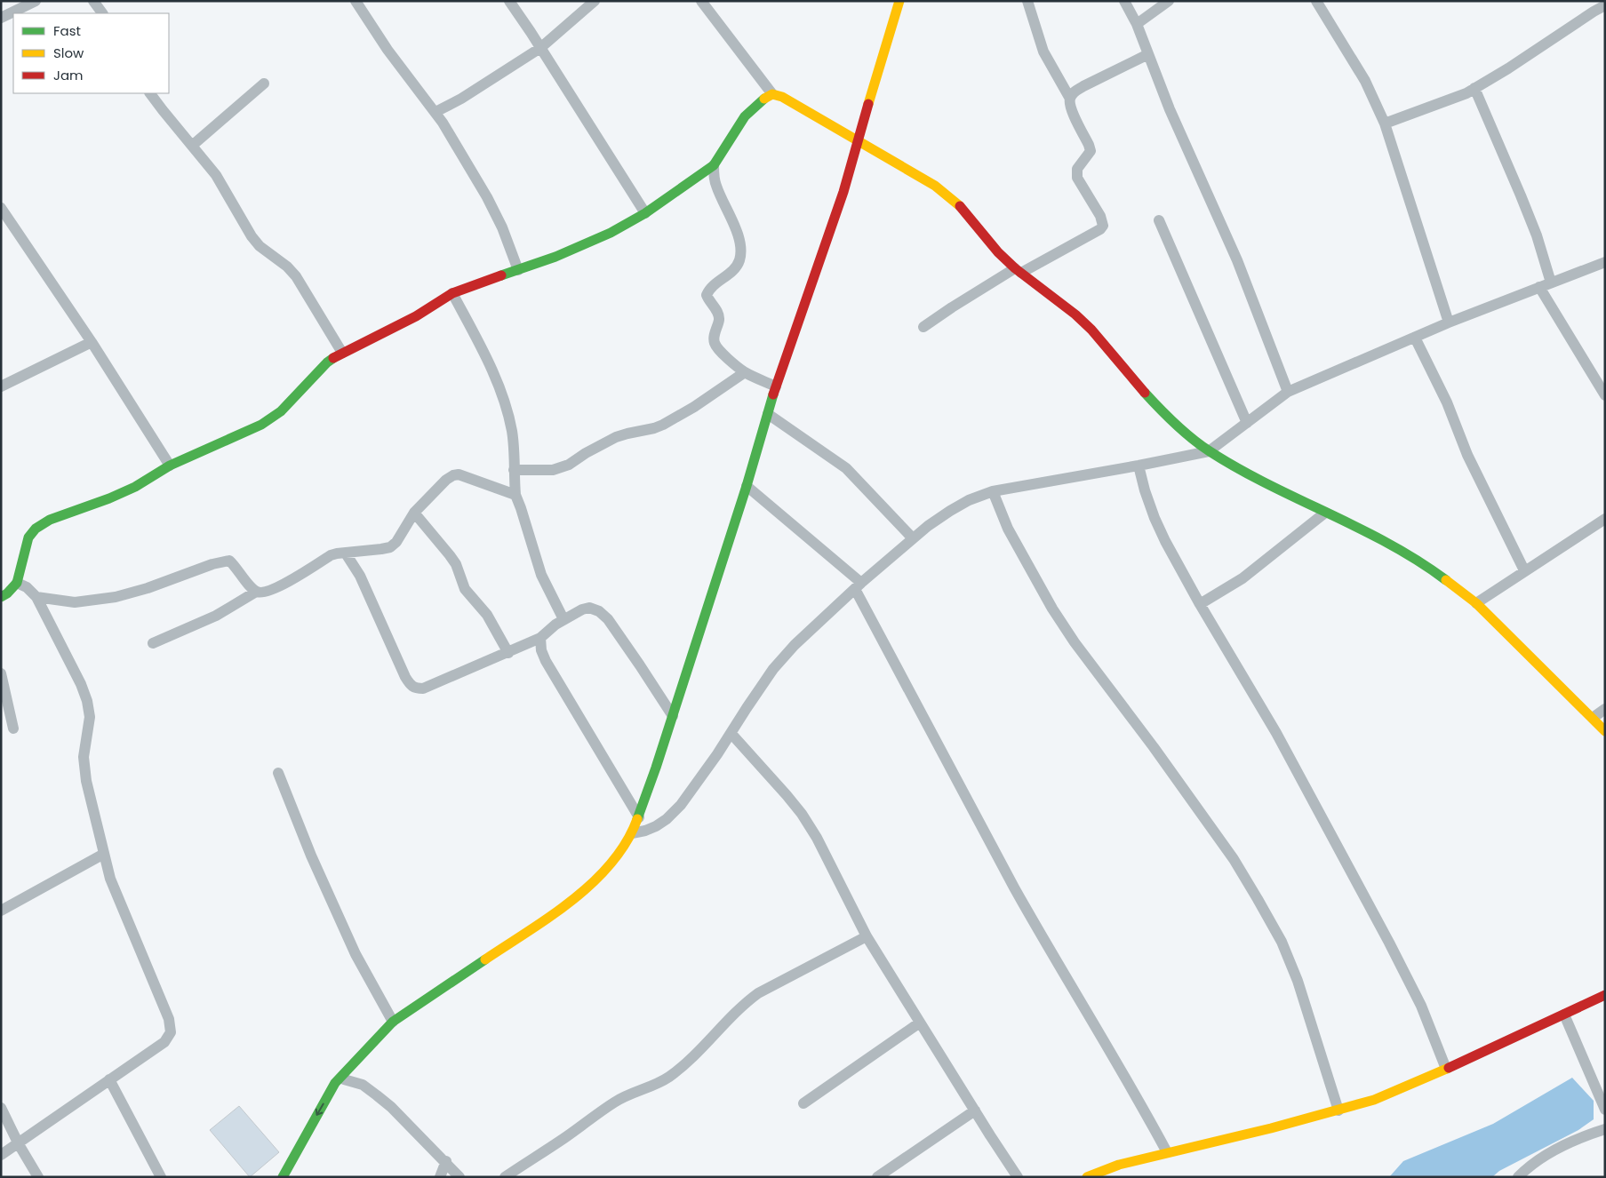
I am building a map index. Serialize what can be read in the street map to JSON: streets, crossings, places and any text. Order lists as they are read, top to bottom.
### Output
{
  "legend": ["Fast", "Slow", "Jam"]
}
